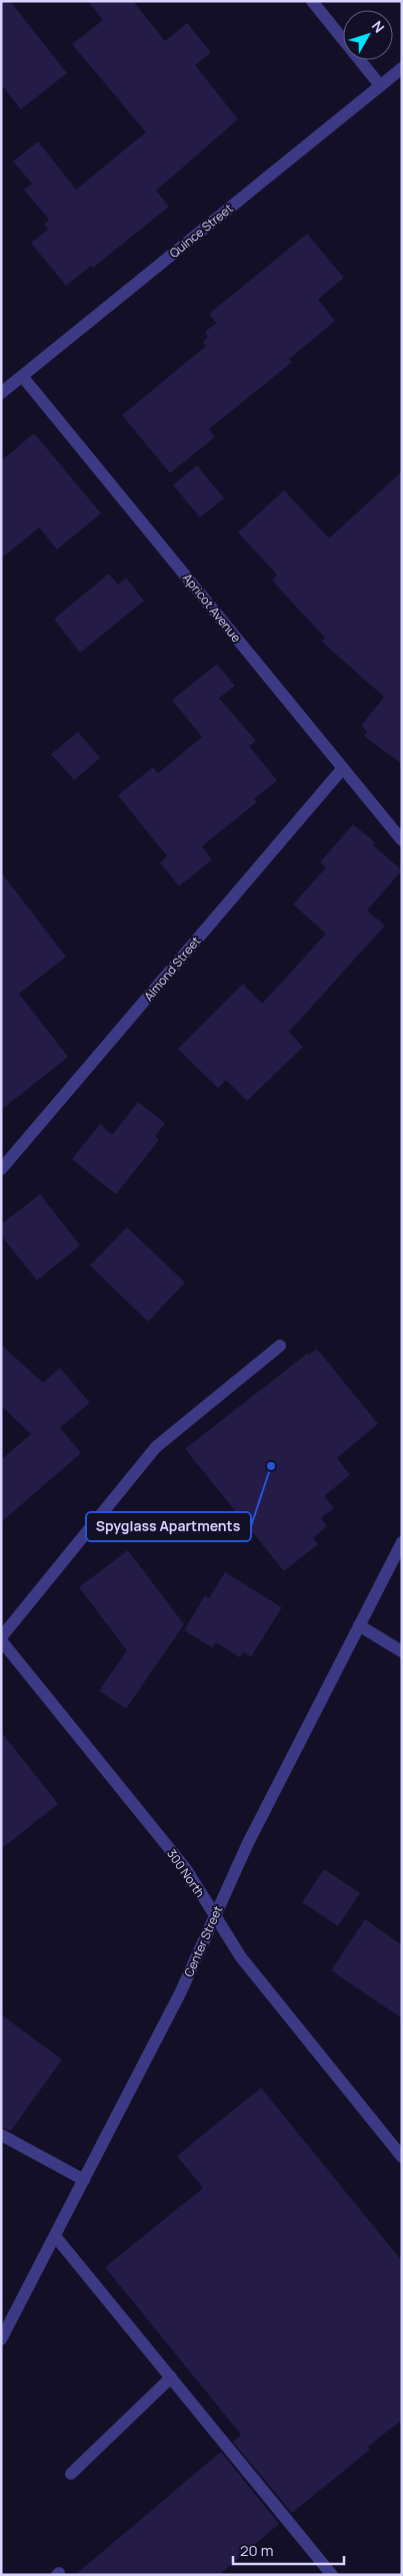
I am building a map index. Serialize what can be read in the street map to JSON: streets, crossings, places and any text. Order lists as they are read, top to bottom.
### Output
{
  "streets": {
    "street": [
      "Quince Street",
      "Apricot Avenue",
      "Almond Street",
      "300 North",
      "Center Street"
    ]
  },
  "crossings": [
    ["Quince Street", "Apricot Avenue"],
    ["Apricot Avenue", "Almond Street"],
    ["300 North", "Center Street"]
  ],
  "places": ["Spyglass Apartments"],
  "scale_bar": "20 m",
  "north": "top right"
}
